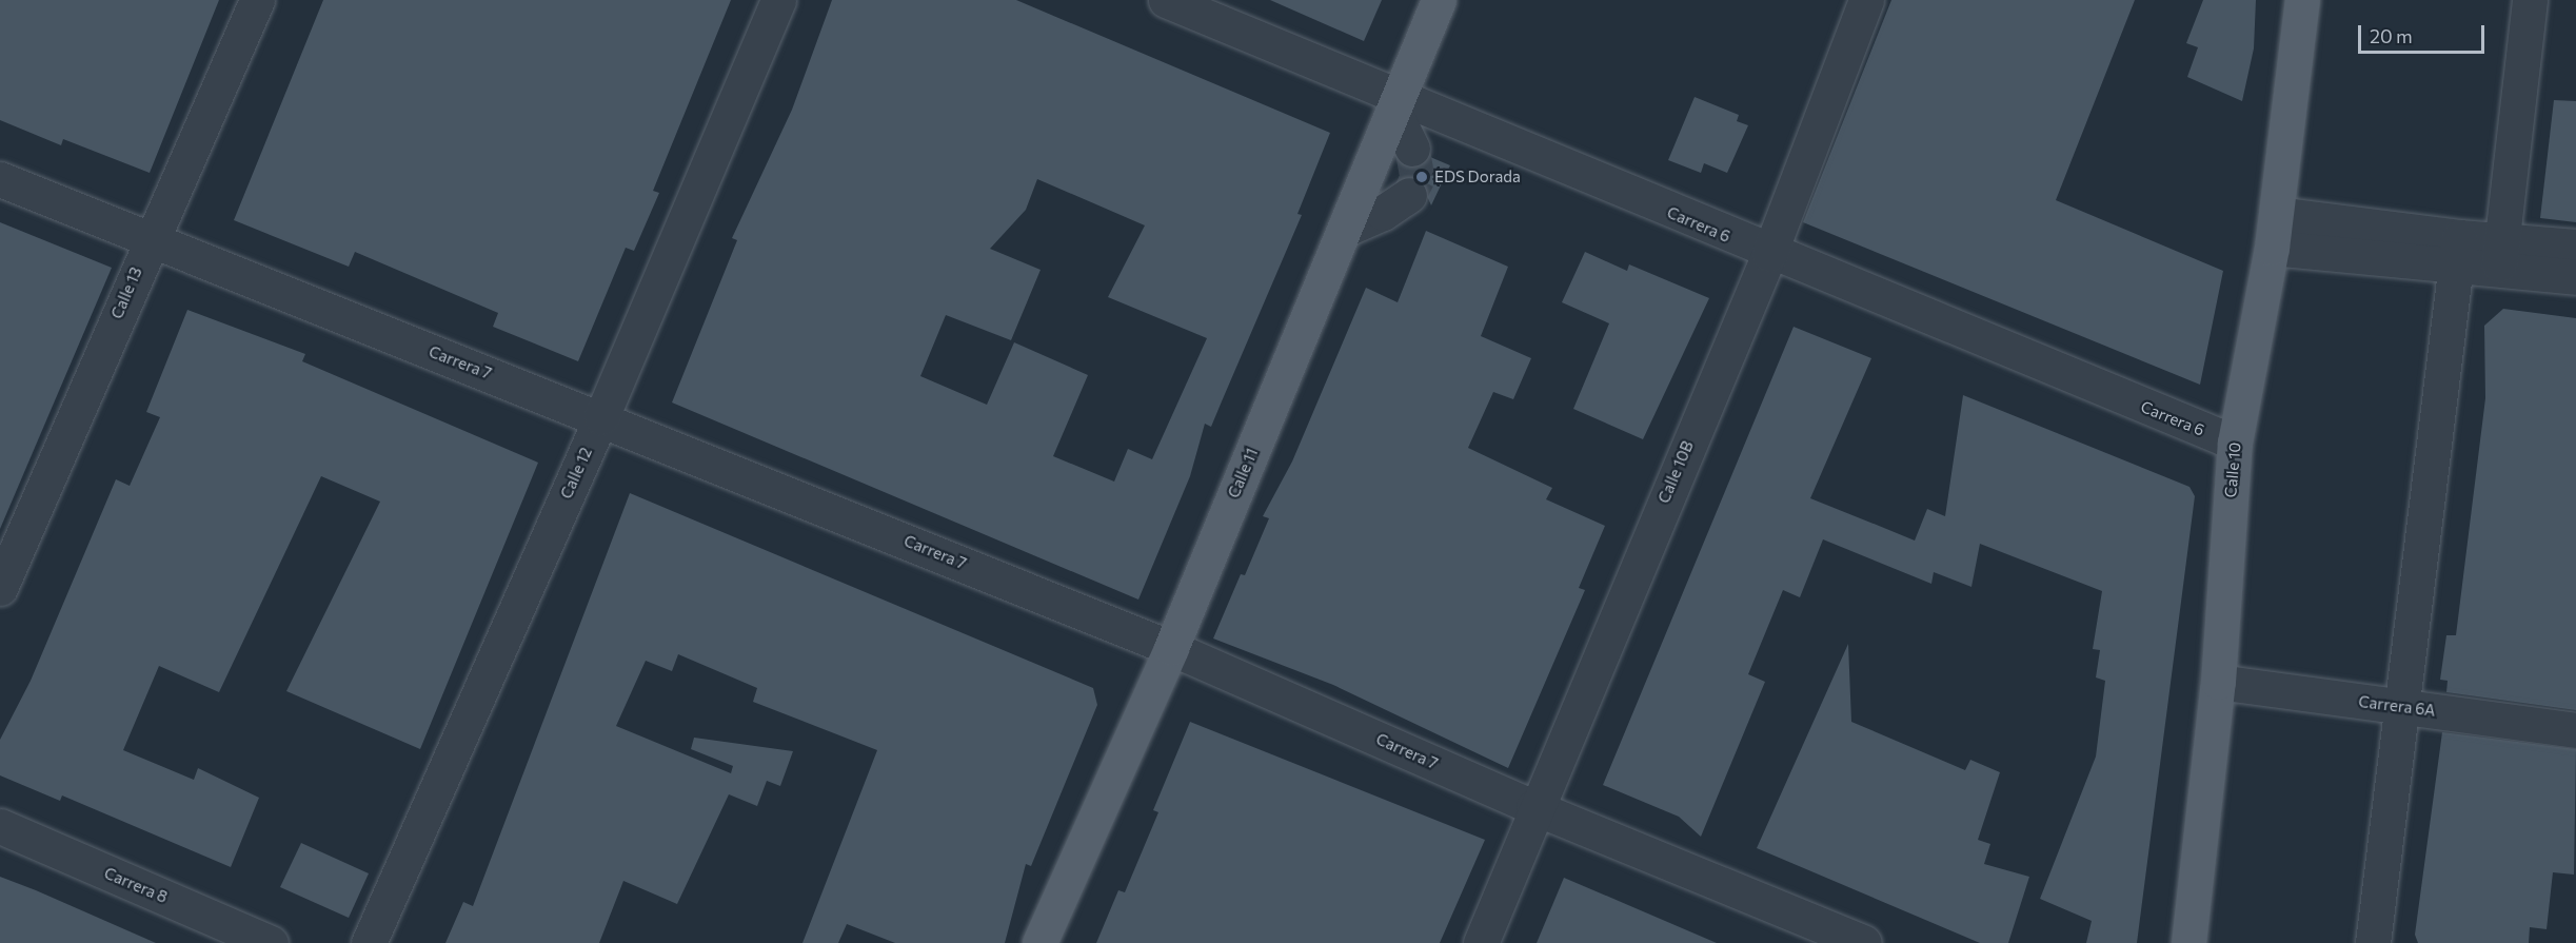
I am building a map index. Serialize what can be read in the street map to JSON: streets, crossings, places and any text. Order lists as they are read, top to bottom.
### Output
{
  "streets": {
    "main road": ["Calle 10", "Calle 11"],
    "street": [
      "Carrera 6",
      "Calle 13",
      "Carrera 7",
      "Calle 10B",
      "Calle 12",
      "Carrera 6A",
      "Carrera 8"
    ]
  },
  "crossings": [
    ["Carrera 6", "Calle 10"],
    ["Carrera 6", "Calle 10B"],
    ["Carrera 6", "Calle 11"],
    ["Calle 13", "Carrera 7"],
    ["Carrera 7", "Calle 10B"],
    ["Carrera 7", "Calle 12"],
    ["Carrera 7", "Calle 11"],
    ["Calle 10", "Carrera 6A"]
  ],
  "places": ["EDS Dorada"],
  "scale_bar": "20 m"
}
